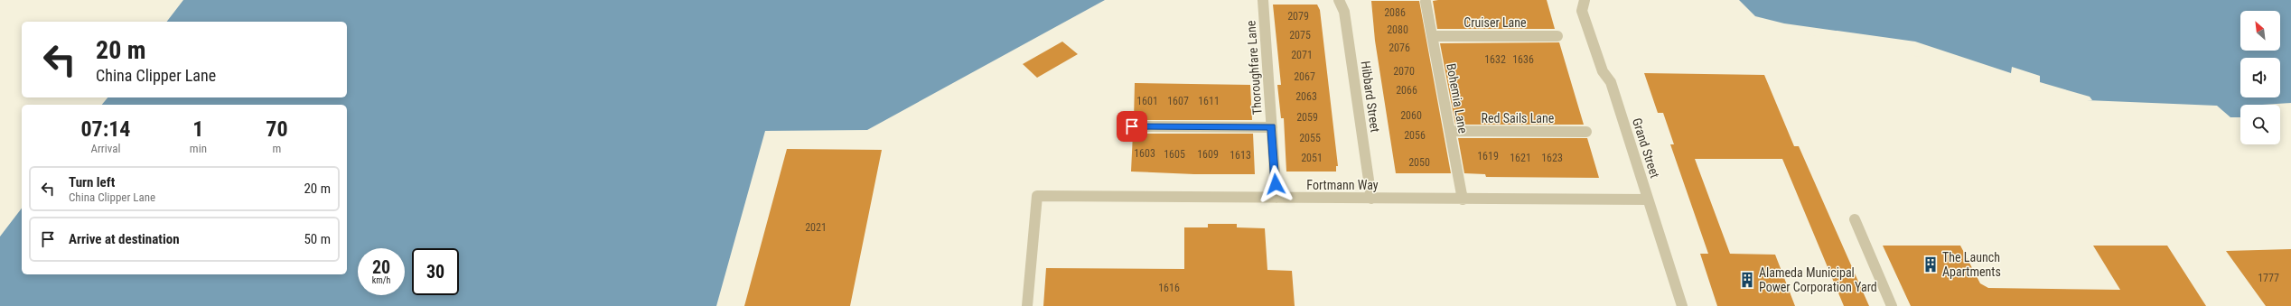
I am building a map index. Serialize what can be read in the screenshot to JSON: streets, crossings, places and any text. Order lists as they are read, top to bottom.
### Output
{
  "streets": {
    "street": [
      "Cruiser Lane",
      "Thoroughfare Lane",
      "Hibbard Street",
      "Bohemia Lane",
      "Red Sails Lane",
      "Grand Street",
      "Fortmann Way"
    ]
  },
  "crossings": [
    ["Cruiser Lane", "Bohemia Lane"],
    ["Thoroughfare Lane", "Fortmann Way"],
    ["Hibbard Street", "Fortmann Way"],
    ["Bohemia Lane", "Red Sails Lane"],
    ["Bohemia Lane", "Fortmann Way"],
    ["Grand Street", "Fortmann Way"]
  ],
  "places": {
    "building": ["The Launch Apartments", "Alameda Municipal Power Corporation Yard"]
  },
  "house_numbers": [
    "2086",
    "2079",
    "2080",
    "2075",
    "2076",
    "2071",
    "1632",
    "1636",
    "2070",
    "2067",
    "2066",
    "2063",
    "1601",
    "1607",
    "1611",
    "2060",
    "2059",
    "2056",
    "2055",
    "1603",
    "1605",
    "1609",
    "1613",
    "1619",
    "2051",
    "1621",
    "1623",
    "2050",
    "2021",
    "1777",
    "1616"
  ],
  "north": "top left",
  "page": {
    "turn": ["20 m", "China Clipper Lane"],
    "eta": [
      "07:14",
      "Arrival",
      "1",
      "min",
      "70",
      "m"
    ],
    "list": [
      {
        "name": "Turn left",
        "note": "China Clipper Lane",
        "value": "20 m"
      },
      {
        "name": "Arrive at destination",
        "value": "50 m"
      }
    ],
    "speed": "20 km/h",
    "limit": "30"
  }
}
